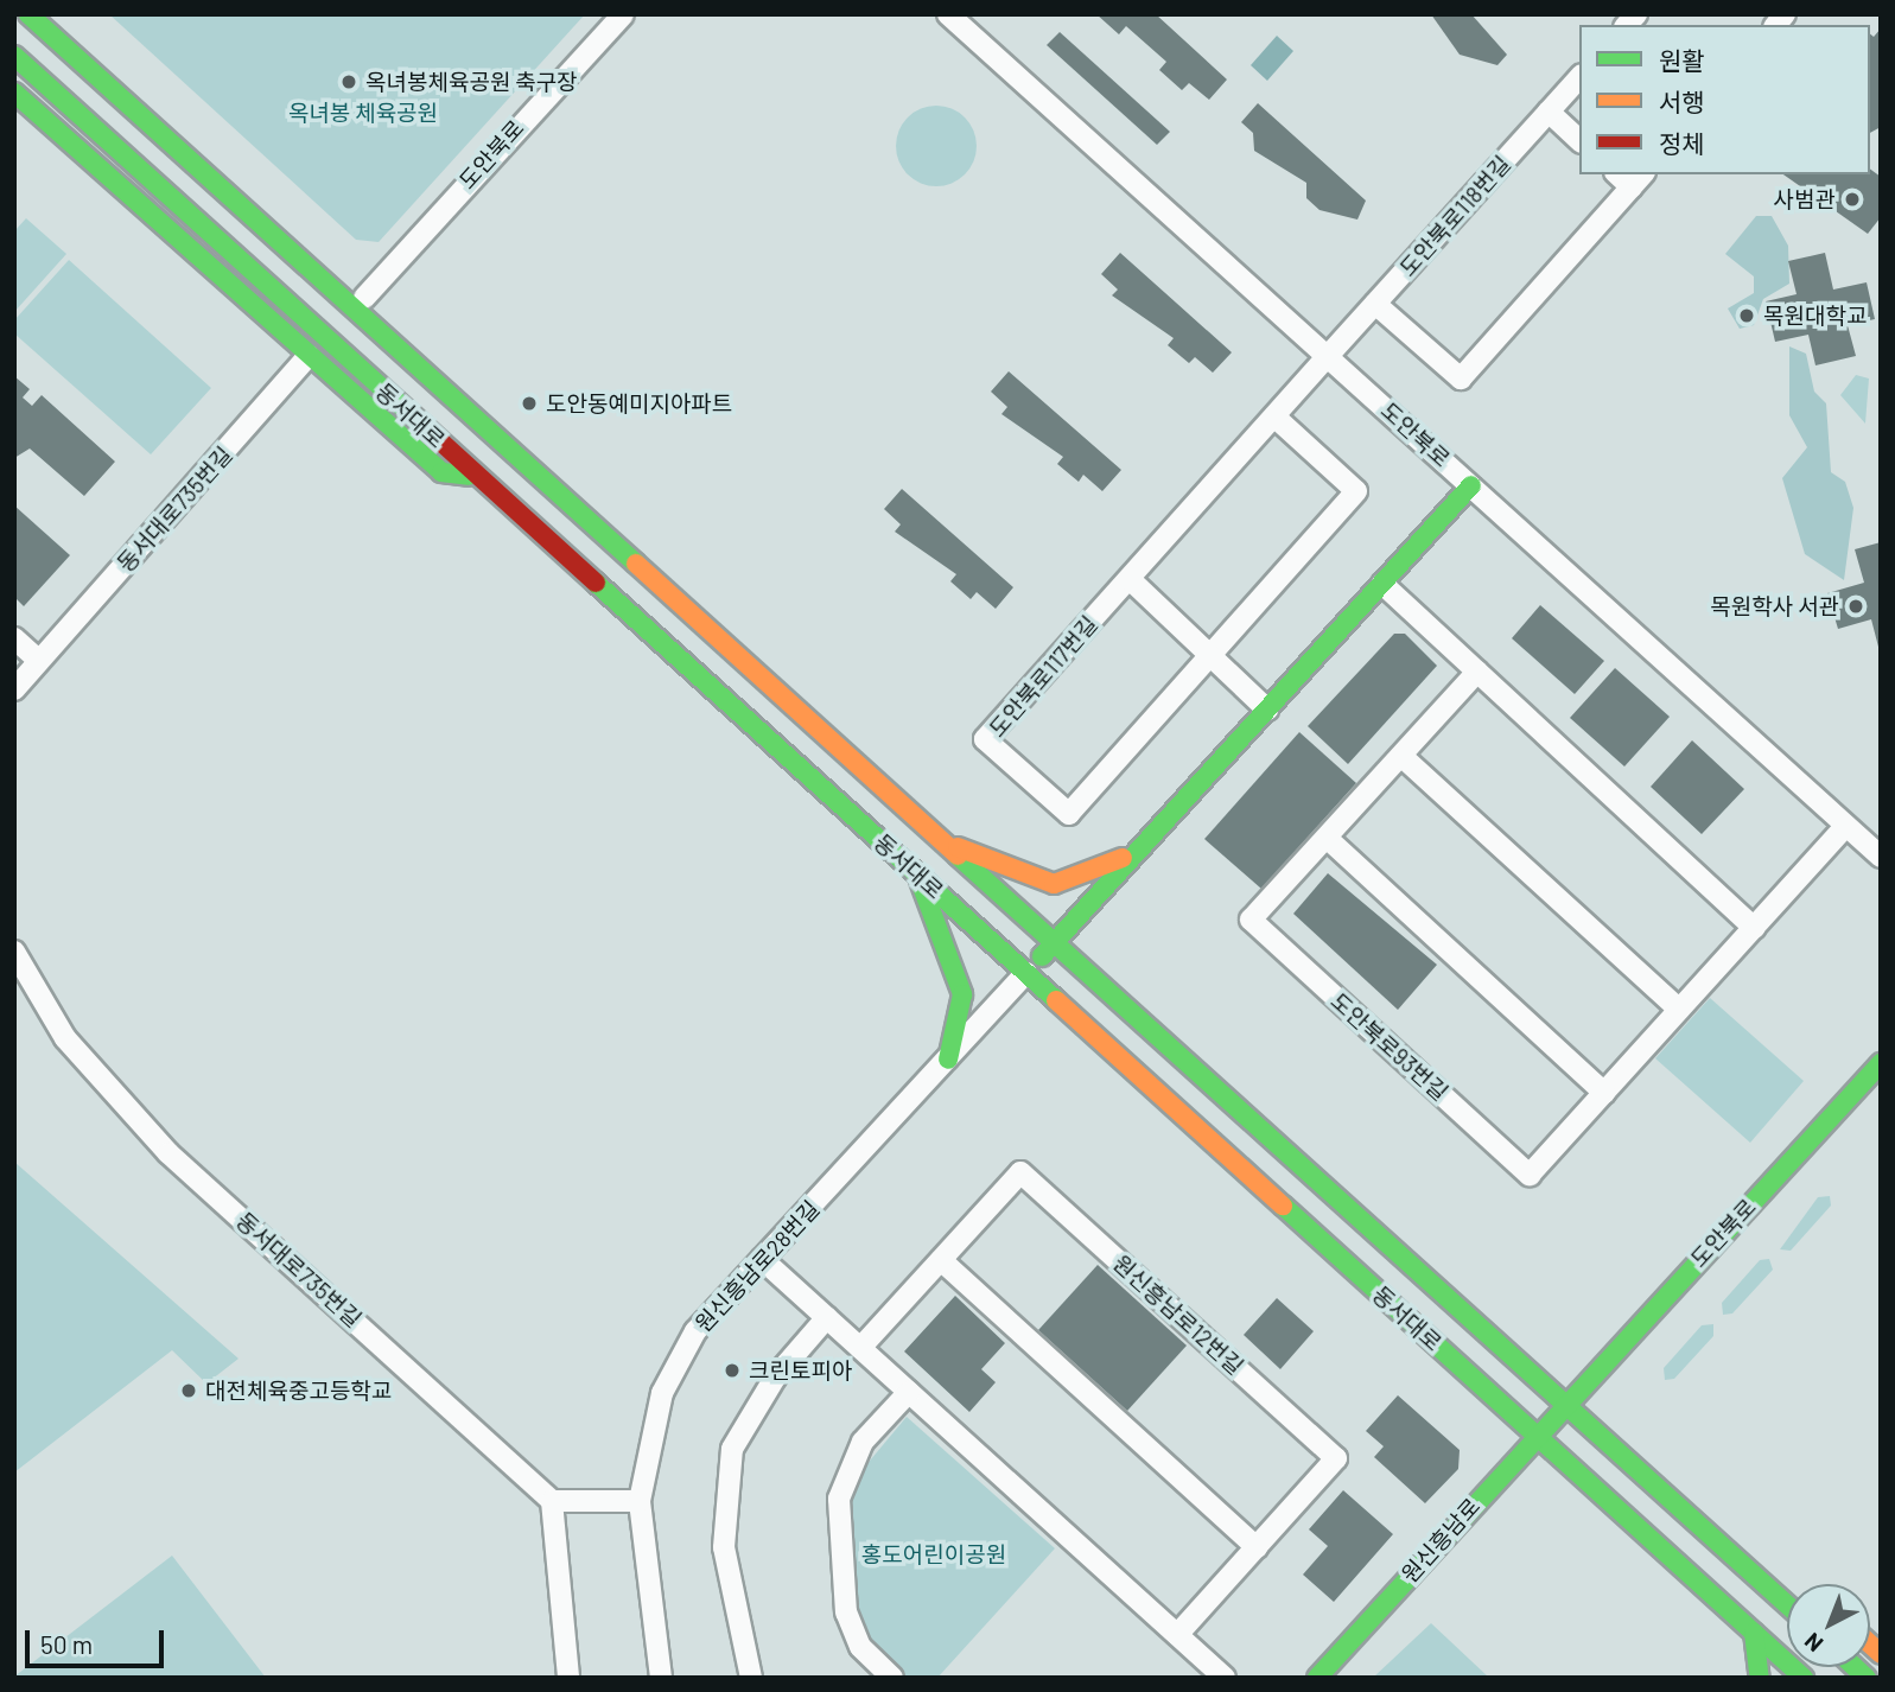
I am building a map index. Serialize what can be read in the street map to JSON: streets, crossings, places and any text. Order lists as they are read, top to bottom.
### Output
{
  "streets": {
    "street": [
      "도안북로",
      "도안북로118번길",
      "동서대로",
      "동서대로735번길",
      "도안북로117번길",
      "도안북로93번길",
      "원신흥남로28번길",
      "원신흥남로12번길",
      "원신흥남로"
    ]
  },
  "crossings": [
    ["도안북로", "도안북로118번길"],
    ["도안북로", "동서대로"],
    ["도안북로", "도안북로117번길"],
    ["도안북로", "도안북로93번길"],
    ["도안북로", "원신흥남로"],
    ["도안북로118번길", "도안북로117번길"],
    ["동서대로", "원신흥남로28번길"],
    ["동서대로", "원신흥남로"]
  ],
  "parks": ["옥녀봉 체육공원", "홍도어린이공원"],
  "places": [
    "옥녀봉체육공원 축구장",
    "사범관",
    "목원대학교",
    "도안동예미지아파트",
    "목원학사 서관",
    "크린토피아",
    "대전체육중고등학교"
  ],
  "legend": ["원활", "서행", "정체"],
  "scale_bar": "50 m",
  "north": "bottom left"
}
